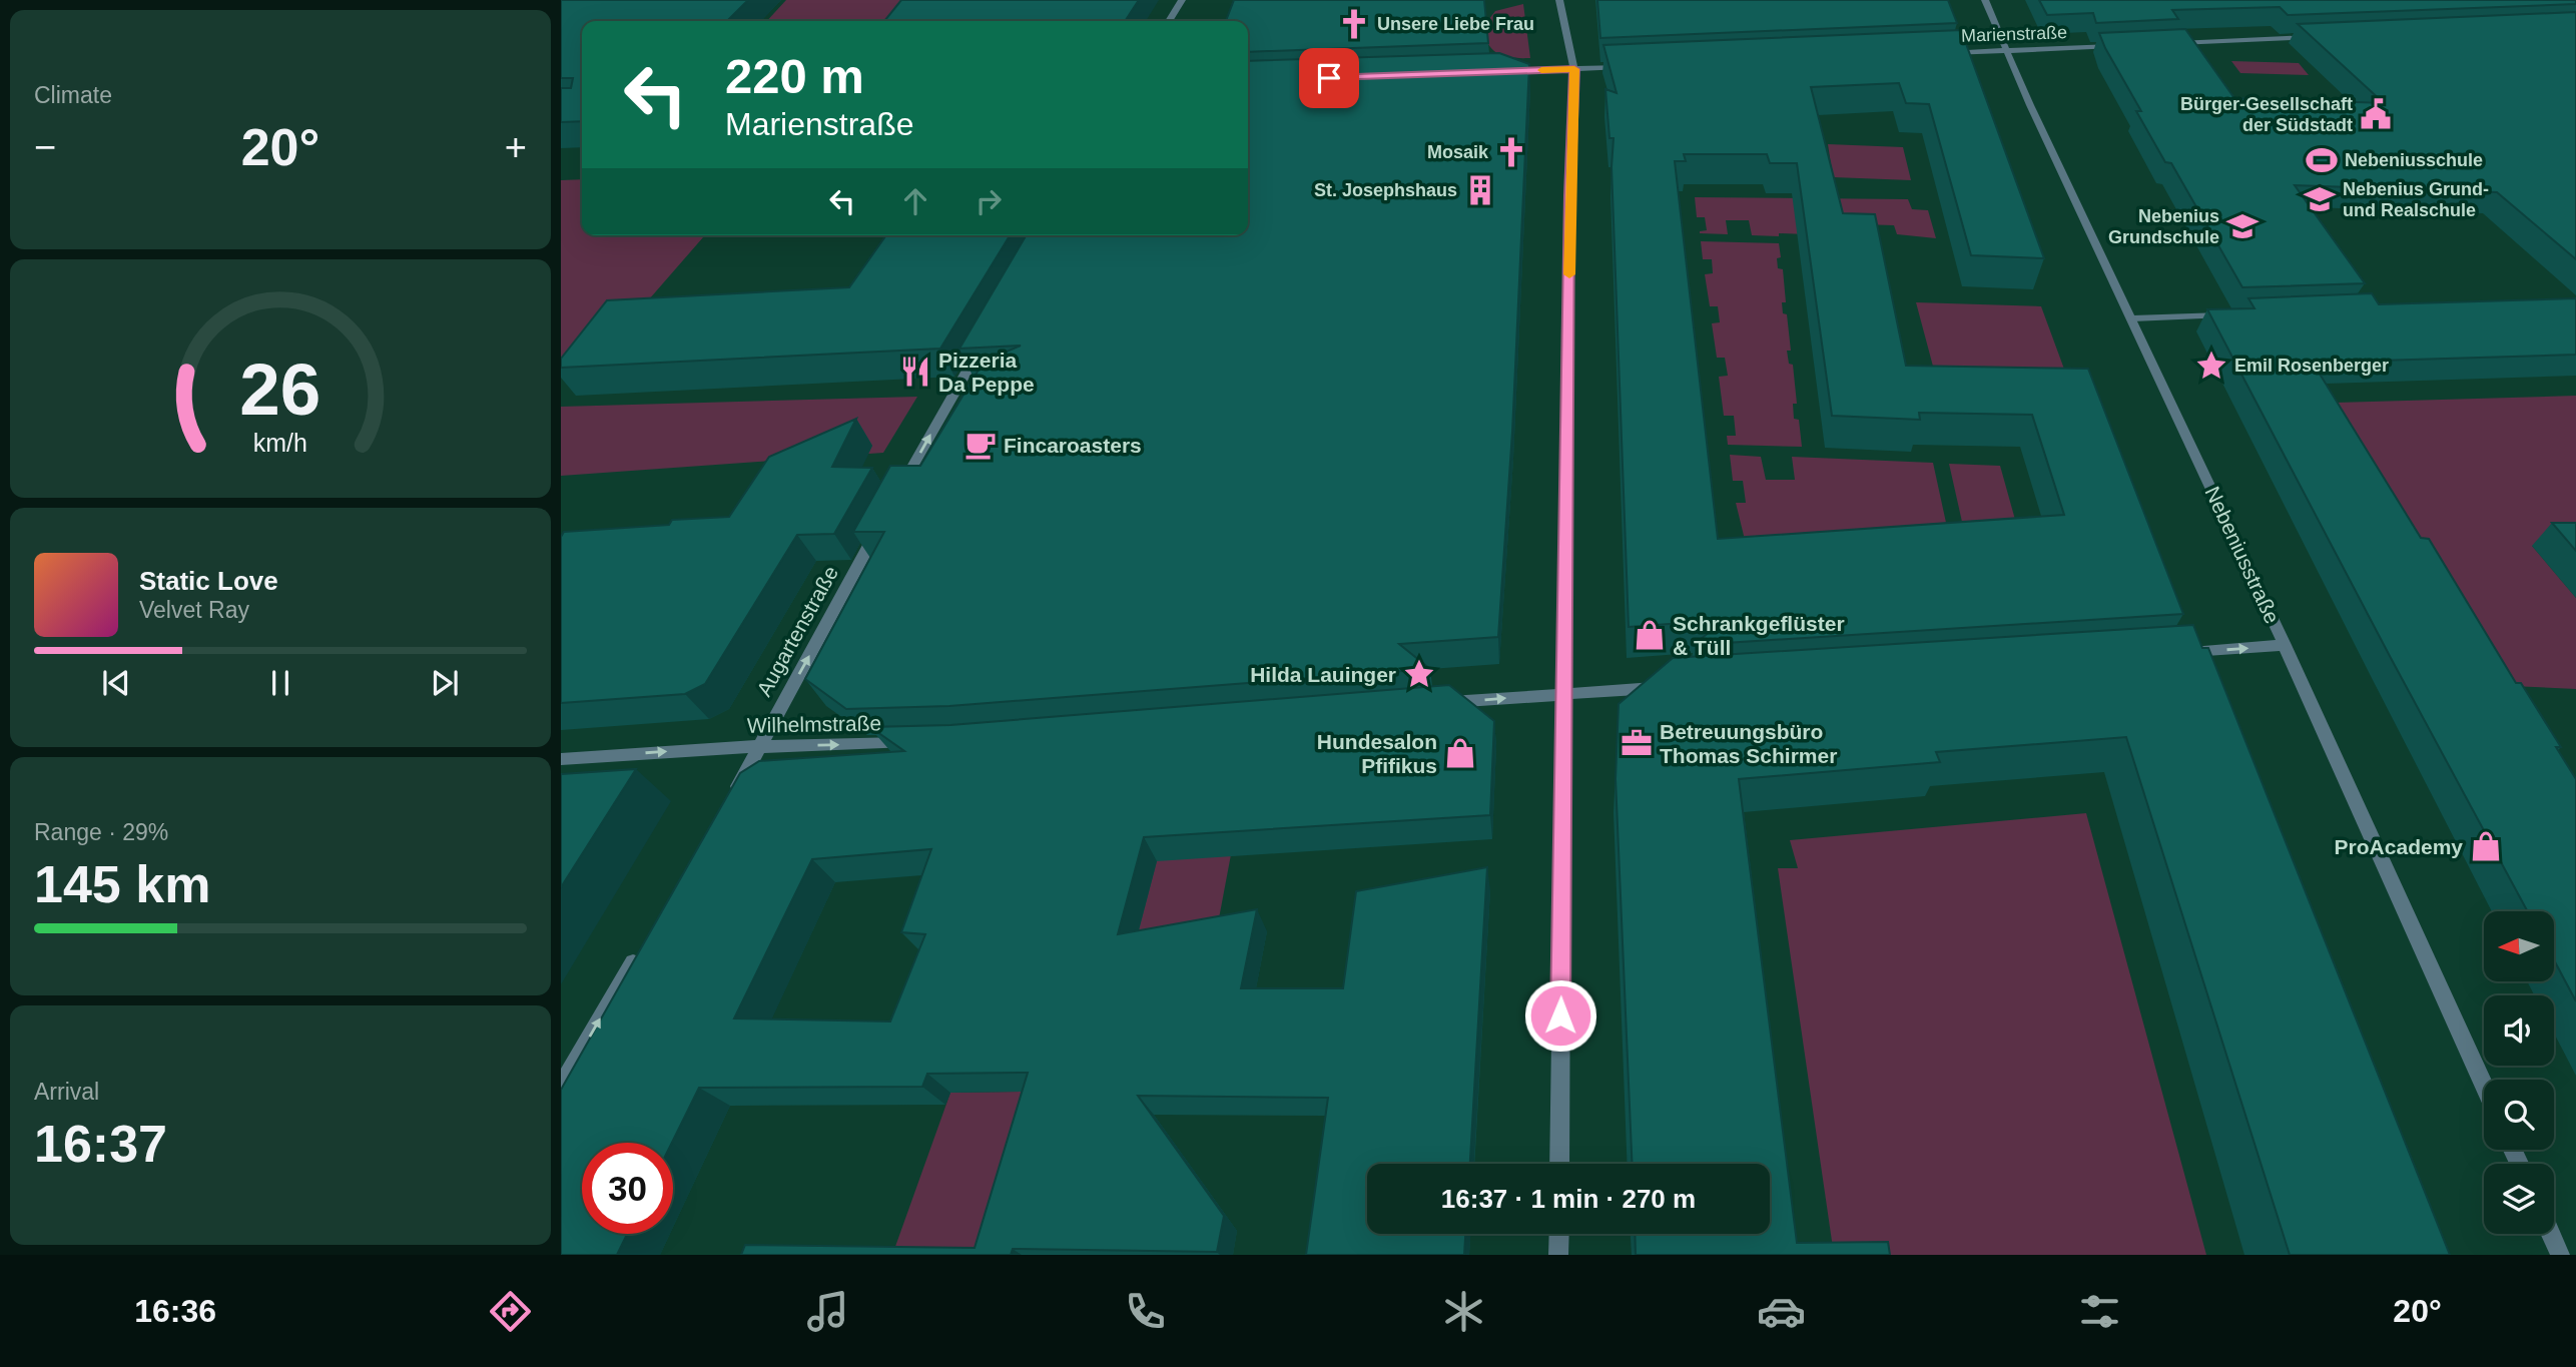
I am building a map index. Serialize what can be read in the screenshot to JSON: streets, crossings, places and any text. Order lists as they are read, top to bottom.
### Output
{
  "streets": {
    "street": [
      "Marienstraße",
      "Nebeniusstraße",
      "Augartenstraße",
      "Wilhelmstraße"
    ]
  },
  "crossings": [
    ["Marienstraße", "Nebeniusstraße"],
    ["Augartenstraße", "Wilhelmstraße"]
  ],
  "one_way": ["Augartenstraße", "Wilhelmstraße"],
  "places": {
    "church": ["Unsere Liebe Frau", "Mosaik"],
    "public building": ["Bürger-Gesellschaft der Südstadt"],
    "sports": ["Nebeniusschule"],
    "building": ["St. Josephshaus"],
    "school or university": ["Nebenius Grund- und Realschule", "Nebenius Grundschule"],
    "place": ["Emil Rosenberger", "Hilda Lauinger"],
    "restaurant": ["Pizzeria Da Peppe"],
    "cafe": ["Fincaroasters"],
    "shop": ["Schrankgeflüster & Tüll", "Hundesalon Pfifikus", "ProAcademy"],
    "office": ["Betreuungsbüro Thomas Schirmer"]
  },
  "north": "left",
  "page": {
    "tile": [
      "Climate",
      ["Range · 29%", "145 km"],
      ["Arrival", "16:37"]
    ],
    "turn": ["220 m", "Marienstraße"],
    "heat": ["−", "20°", "+"],
    "song": ["Static Love", "Velvet Ray"],
    "limit": "30",
    "trip": "16:37 · 1 min · 270 m",
    "tabs": ["16:36", "20°"],
    "gauge": ["26", "km/h"]
  }
}
